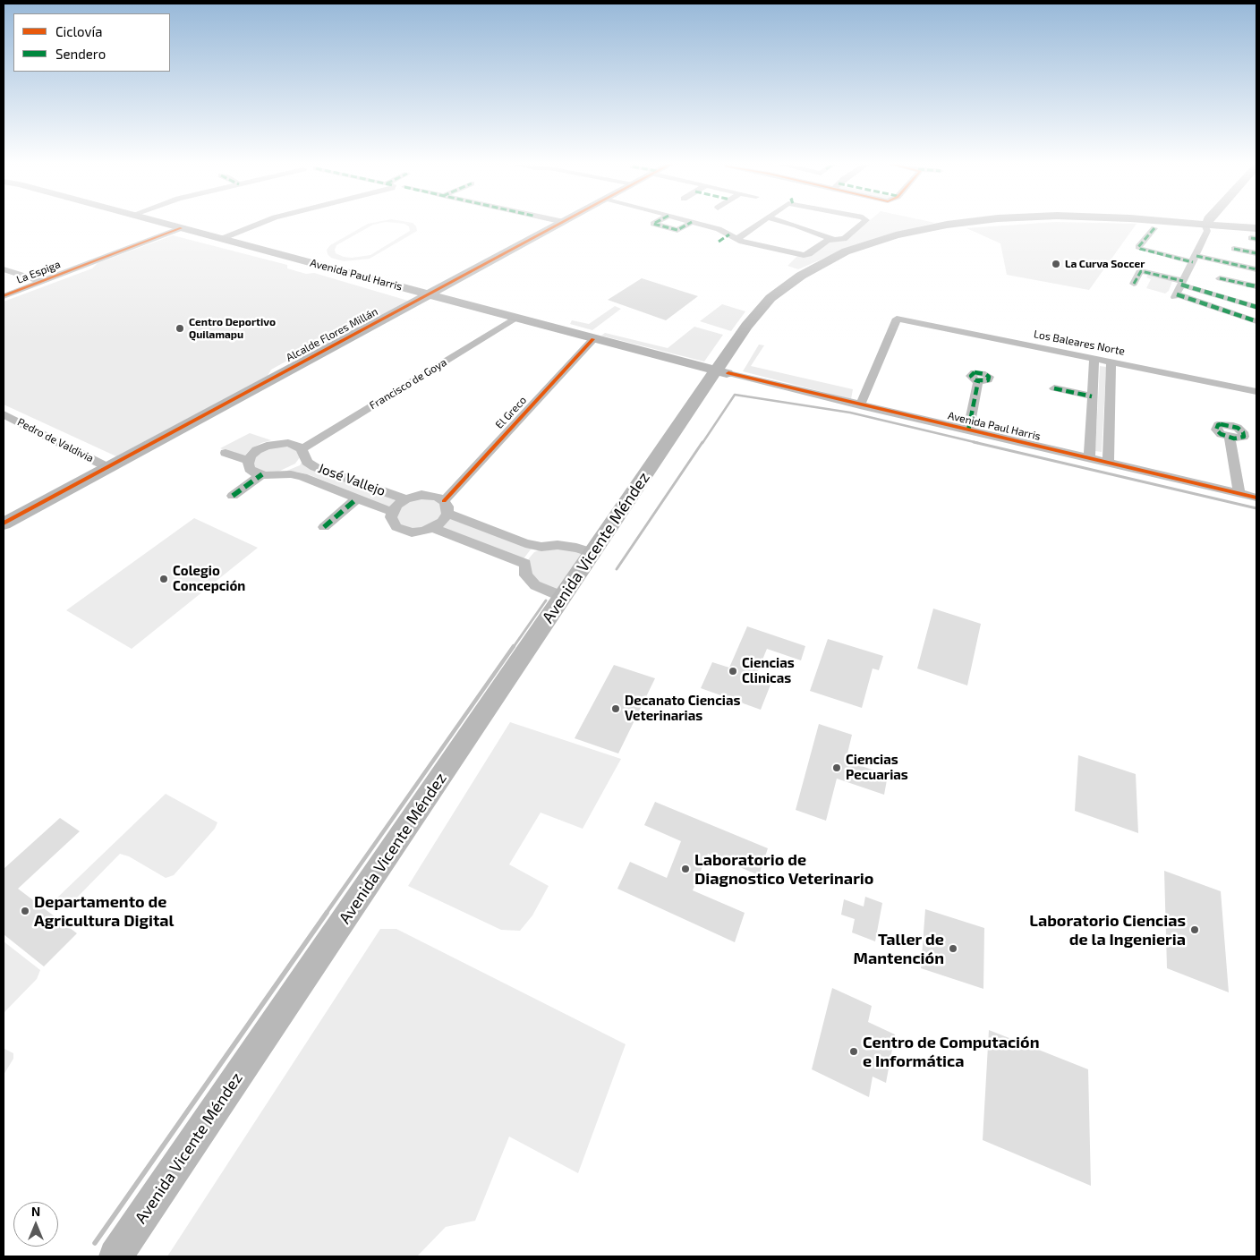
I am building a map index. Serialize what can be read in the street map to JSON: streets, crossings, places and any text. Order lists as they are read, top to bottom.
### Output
{
  "streets": {
    "main road": ["Avenida Paul Harris", "Alcalde Flores Millán", "Avenida Vicente Méndez"],
    "street": [
      "La Espiga",
      "Los Baleares Norte",
      "Francisco de Goya",
      "El Greco",
      "Pedro de Valdivia",
      "José Vallejo"
    ]
  },
  "crossings": [
    ["La Espiga", "Avenida Paul Harris"],
    ["Avenida Paul Harris", "Alcalde Flores Millán"],
    ["Avenida Paul Harris", "Los Baleares Norte"],
    ["Avenida Paul Harris", "Francisco de Goya"],
    ["Avenida Paul Harris", "El Greco"],
    ["Avenida Paul Harris", "Avenida Vicente Méndez"],
    ["Alcalde Flores Millán", "Pedro de Valdivia"],
    ["Francisco de Goya", "José Vallejo"],
    ["El Greco", "José Vallejo"]
  ],
  "places": [
    "La Curva Soccer",
    "Centro Deportivo Quilamapu",
    "Colegio Concepción",
    "Ciencias Clinicas",
    "Decanato Ciencias Veterinarias",
    "Ciencias Pecuarias",
    "Laboratorio de Diagnostico Veterinario",
    "Departamento de Agricultura Digital",
    "Laboratorio Ciencias de la Ingenieria",
    "Taller de Mantención",
    "Centro de Computación e Informática"
  ],
  "legend": ["Ciclovía", "Sendero"],
  "north": "top"
}
